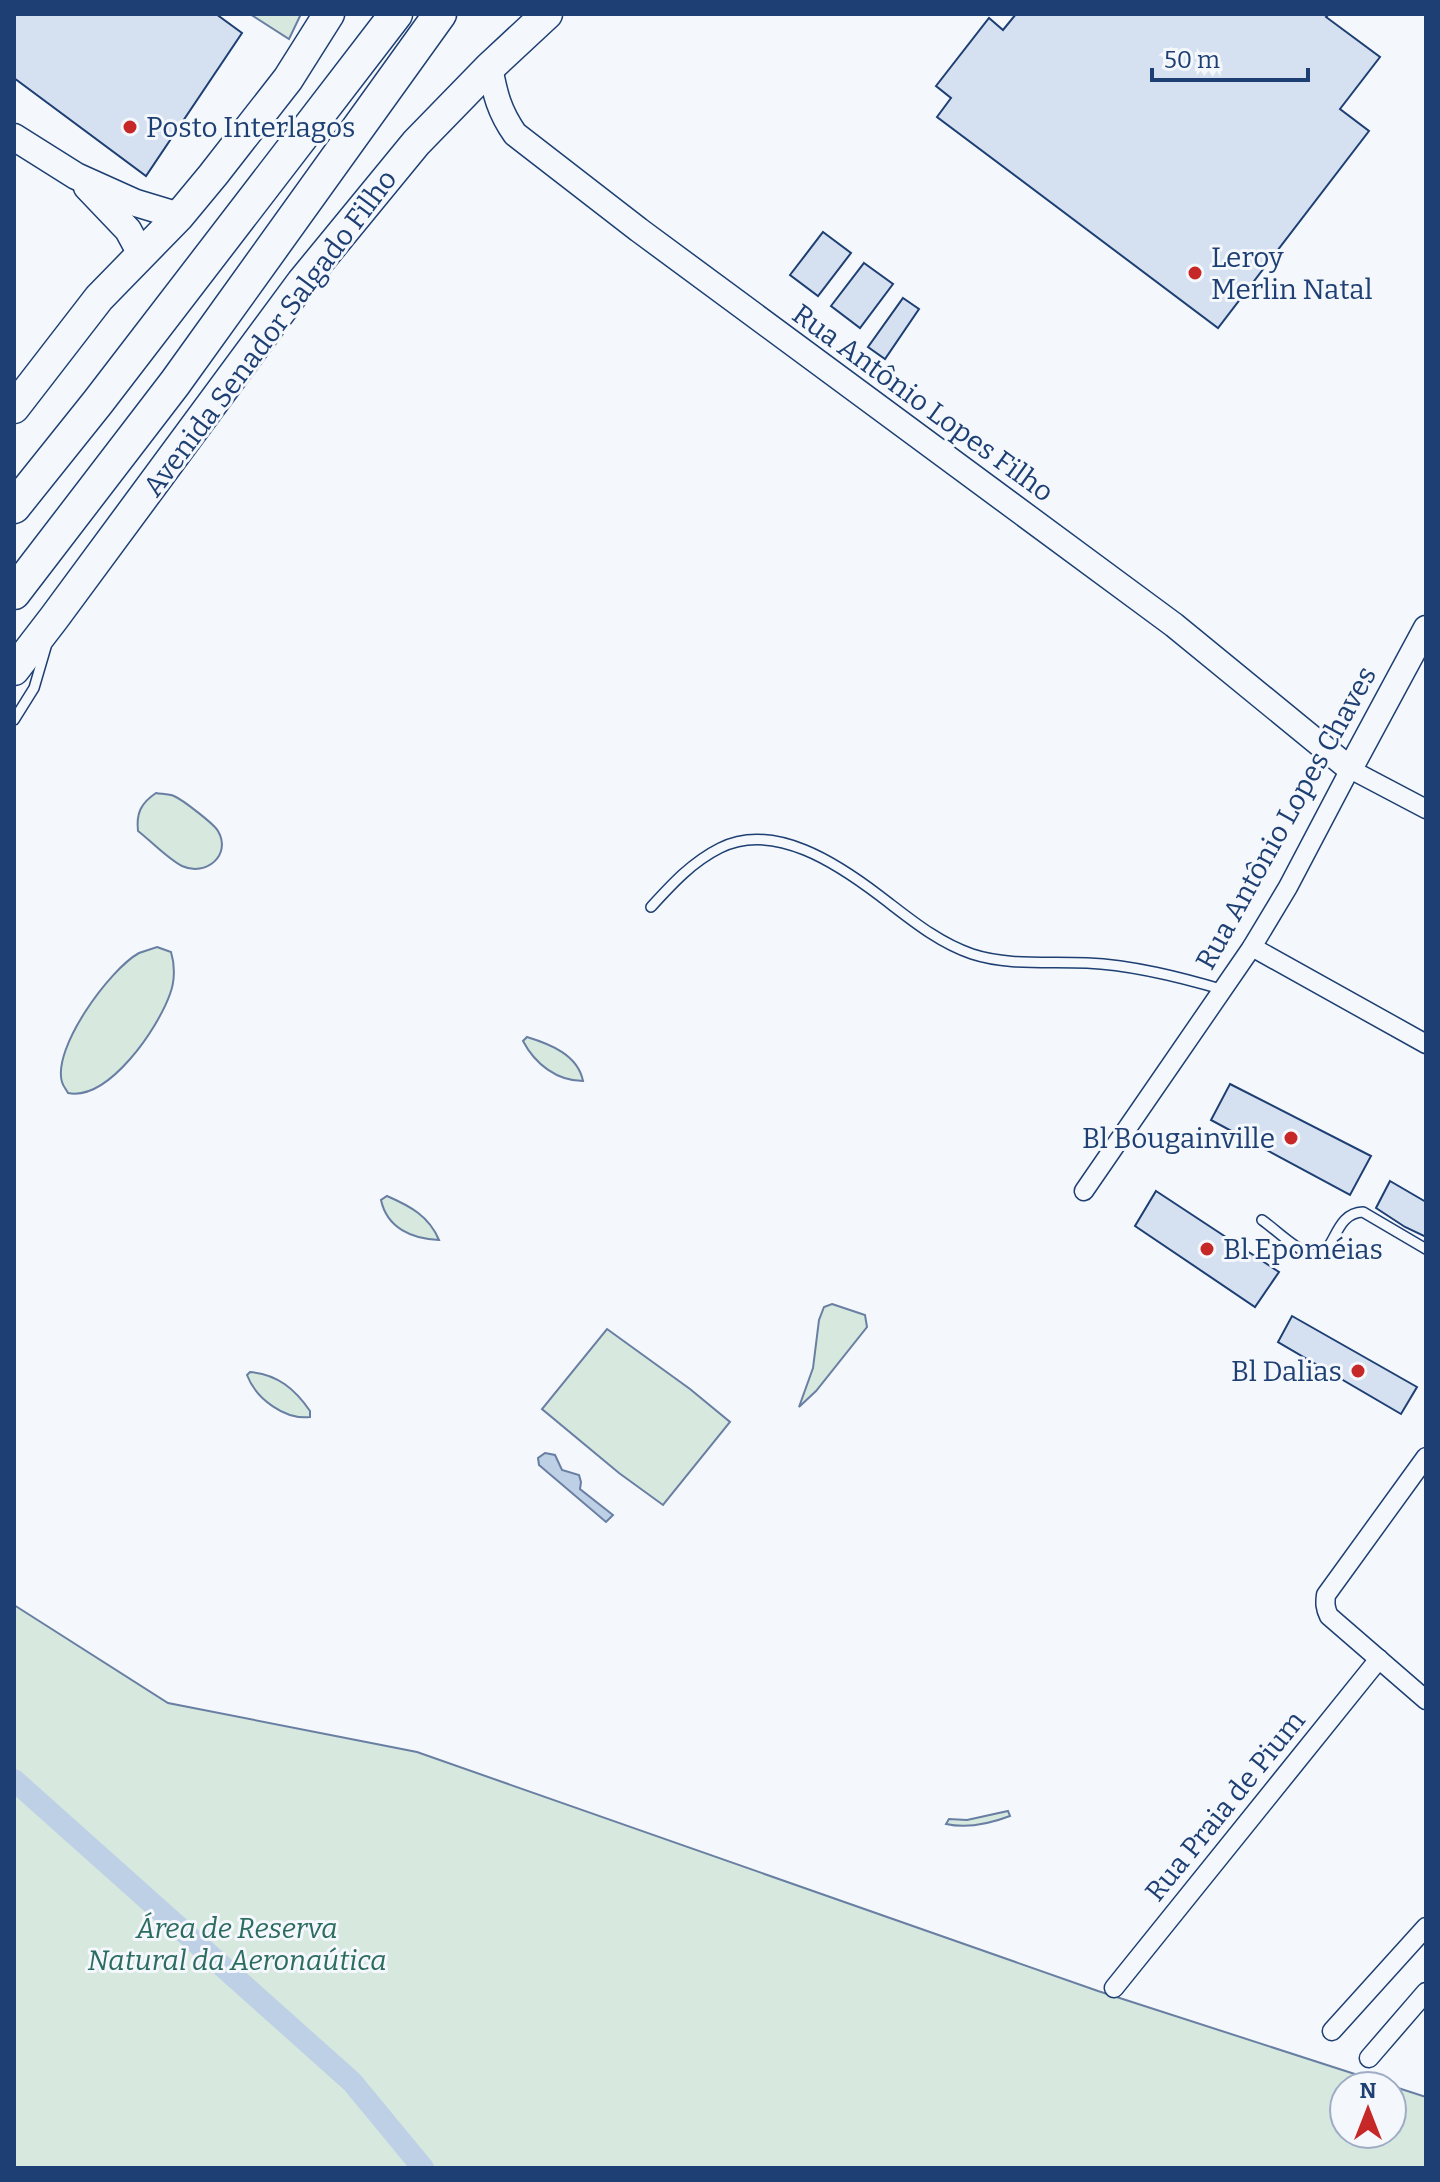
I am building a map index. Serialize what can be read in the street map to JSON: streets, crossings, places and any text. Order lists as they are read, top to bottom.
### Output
{
  "streets": {
    "highway": ["Avenida Senador Salgado Filho"],
    "street": ["Rua Antônio Lopes Filho", "Rua Antônio Lopes Chaves", "Rua Praia de Pium"]
  },
  "crossings": [
    ["Avenida Senador Salgado Filho", "Rua Antônio Lopes Filho"],
    ["Rua Antônio Lopes Filho", "Rua Antônio Lopes Chaves"]
  ],
  "parks": ["Área de Reserva Natural da Aeronaútica"],
  "places": [
    "Posto Interlagos",
    "Leroy Merlin Natal",
    "Bl Bougainville",
    "Bl Epoméias",
    "Bl Dalias"
  ],
  "scale_bar": "50 m",
  "north": "top"
}
